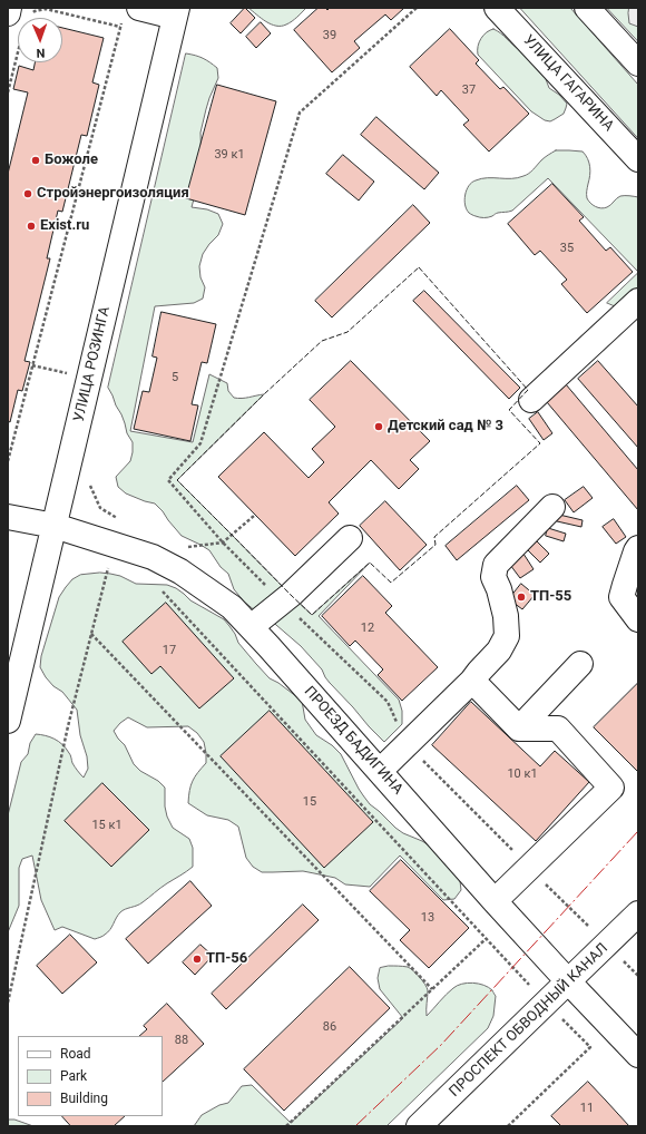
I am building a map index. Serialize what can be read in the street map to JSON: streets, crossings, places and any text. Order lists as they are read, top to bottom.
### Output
{
  "streets": {
    "street": [
      "УЛИЦА ГАГАРИНА",
      "УЛИЦА РОЗИНГА",
      "ПРОЕЗД БАДИГИНА",
      "ПРОСПЕКТ ОБВОДНЫЙ КАНАЛ"
    ]
  },
  "crossings": [
    ["УЛИЦА РОЗИНГА", "ПРОЕЗД БАДИГИНА"],
    ["ПРОЕЗД БАДИГИНА", "ПРОСПЕКТ ОБВОДНЫЙ КАНАЛ"]
  ],
  "places": [
    "Божоле",
    "Стройэнергоизоляция",
    "Exist.ru",
    "Детский сад № 3",
    "ТП-55",
    "ТП-56"
  ],
  "house_numbers": [
    "39",
    "37",
    "39 к1",
    "35",
    "5",
    "12",
    "17",
    "10 к1",
    "15",
    "15 к1",
    "13",
    "86",
    "88",
    "11"
  ],
  "legend": ["Road", "Park", "Building"],
  "north": "bottom"
}
